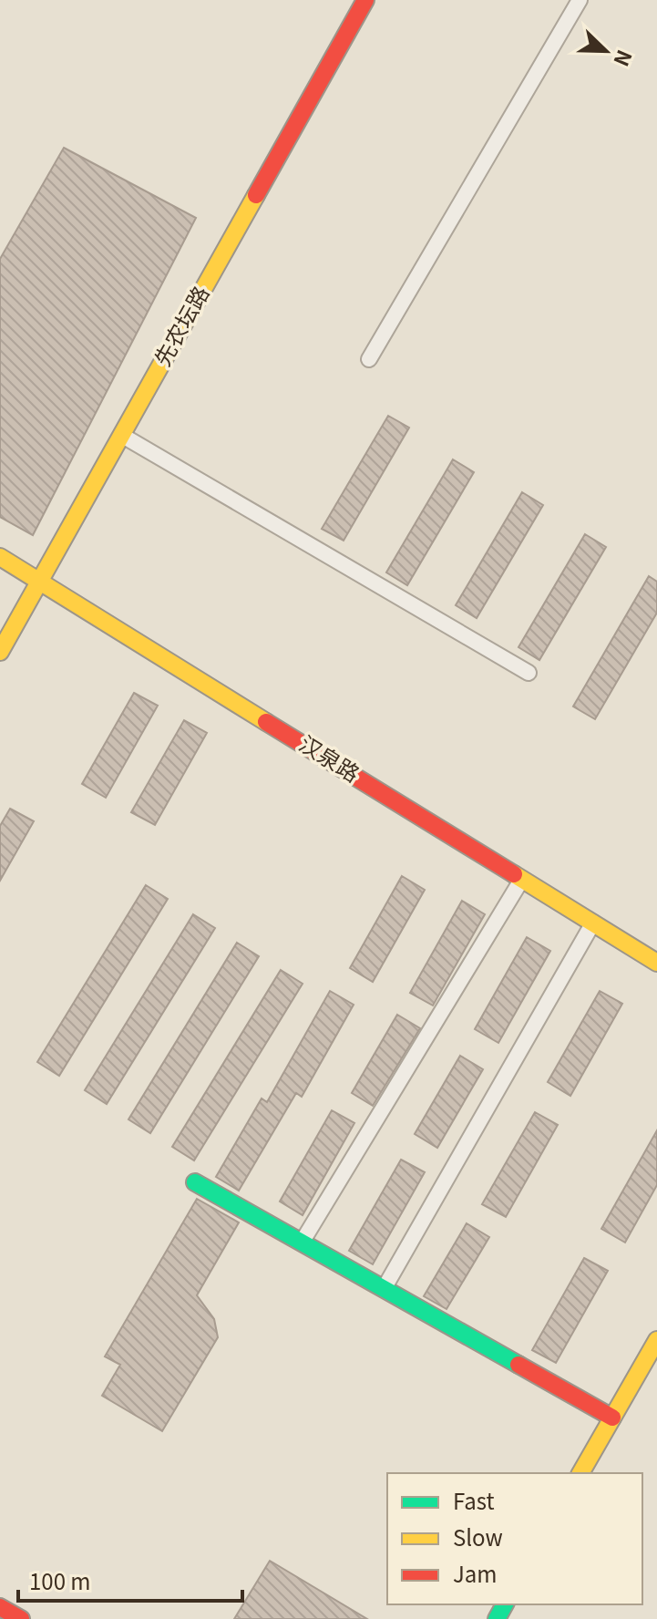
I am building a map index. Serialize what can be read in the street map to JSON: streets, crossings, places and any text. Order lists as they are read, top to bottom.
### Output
{
  "streets": {
    "street": ["先农坛路", "汉泉路"]
  },
  "crossings": [
    ["先农坛路", "汉泉路"]
  ],
  "legend": ["Fast", "Slow", "Jam"],
  "scale_bar": "100 m",
  "north": "bottom right"
}
